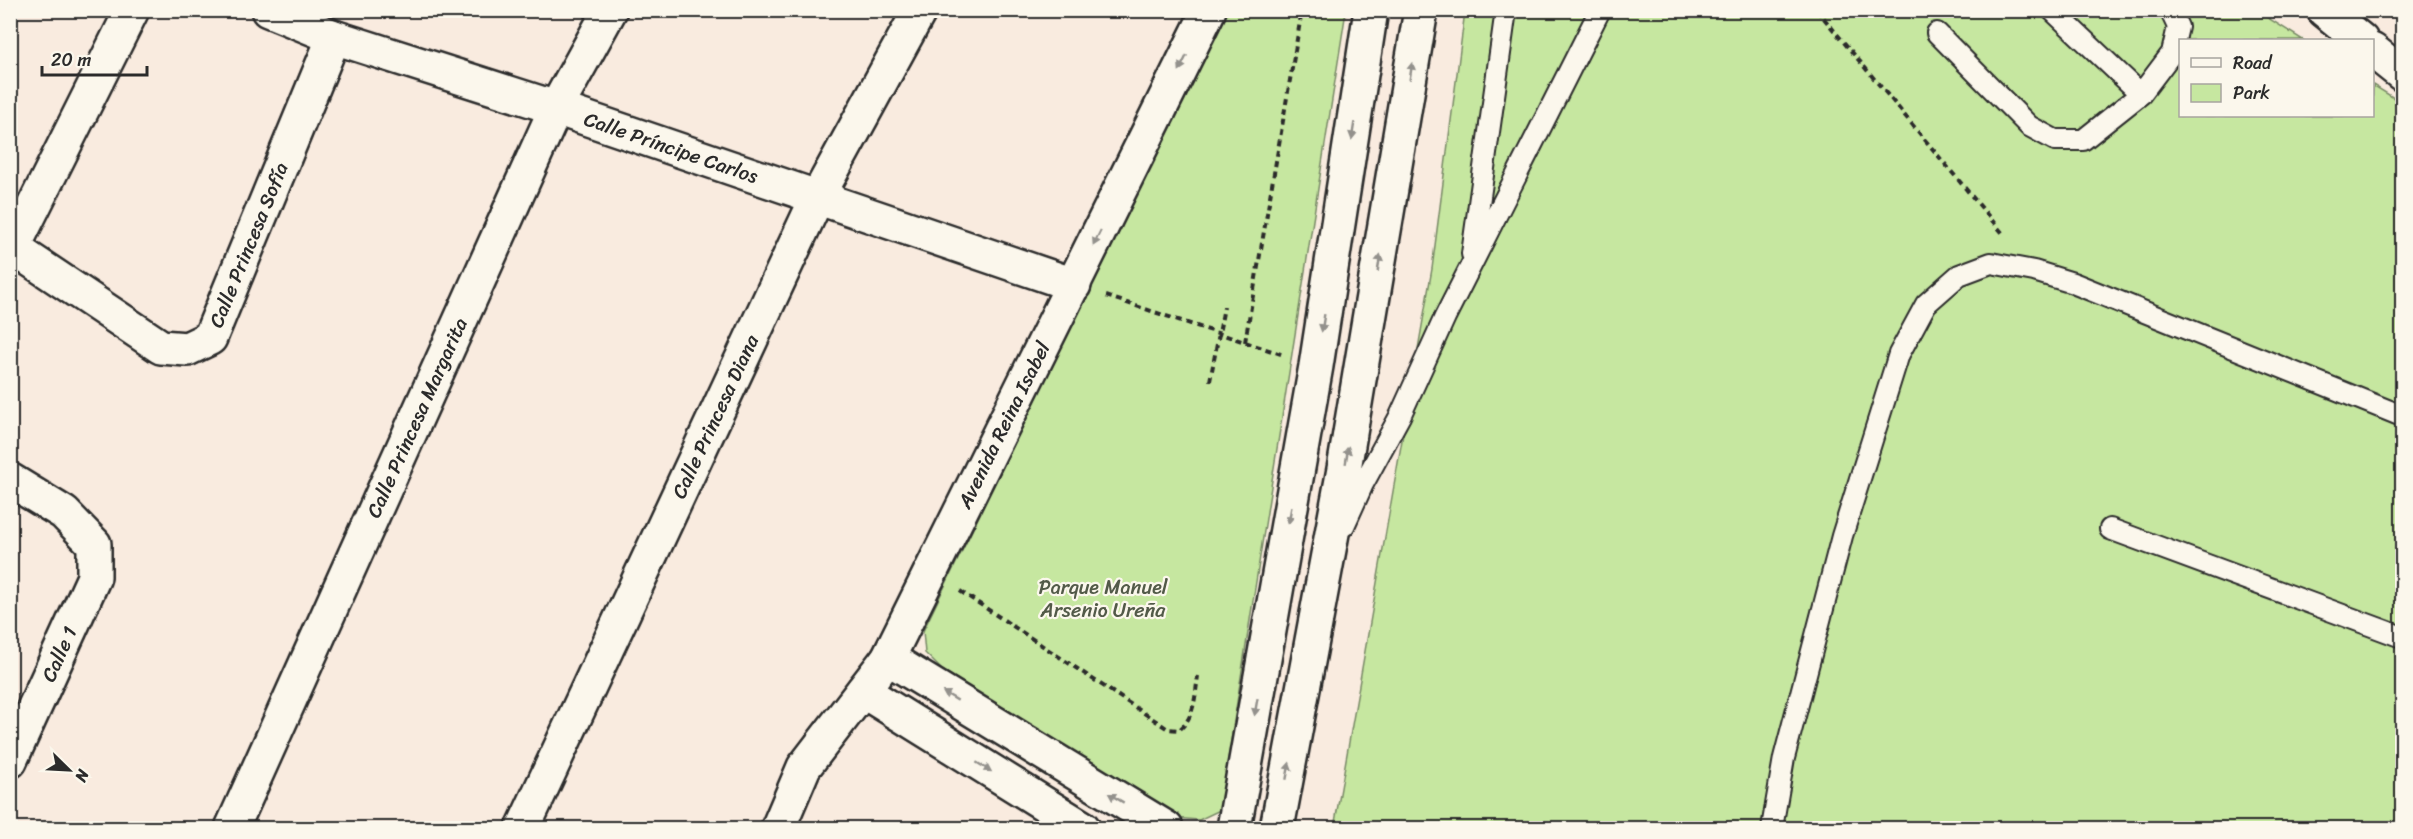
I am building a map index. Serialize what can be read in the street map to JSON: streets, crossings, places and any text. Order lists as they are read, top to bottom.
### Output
{
  "streets": {
    "street": [
      "Calle Príncipe Carlos",
      "Calle Princesa Sofía",
      "Calle Princesa Diana",
      "Calle Princesa Margarita",
      "Avenida Reina Isabel",
      "Calle 1"
    ]
  },
  "crossings": [
    ["Calle Príncipe Carlos", "Calle Princesa Sofía"],
    ["Calle Príncipe Carlos", "Calle Princesa Diana"],
    ["Calle Príncipe Carlos", "Calle Princesa Margarita"],
    ["Calle Príncipe Carlos", "Avenida Reina Isabel"]
  ],
  "parks": ["Parque Manuel Arsenio Ureña"],
  "legend": ["Road", "Park"],
  "scale_bar": "20 m",
  "north": "bottom right"
}
